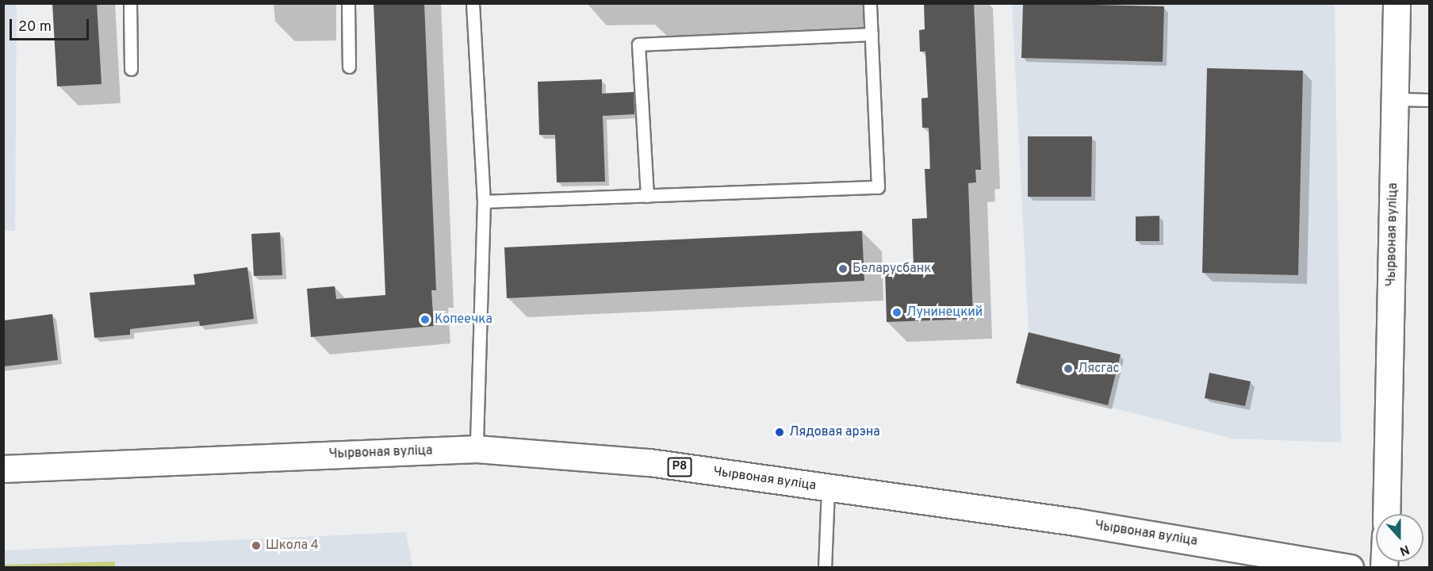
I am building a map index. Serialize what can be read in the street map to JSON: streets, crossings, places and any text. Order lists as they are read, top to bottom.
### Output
{
  "streets": {
    "main road": ["Чырвоная вуліца", "Р8"]
  },
  "places": [
    "Беларусбанк",
    "Лунинецкий",
    "Копеечка",
    "Лясгас",
    "Лядовая арэна",
    "Школа 4"
  ],
  "scale_bar": "20 m",
  "north": "bottom"
}
